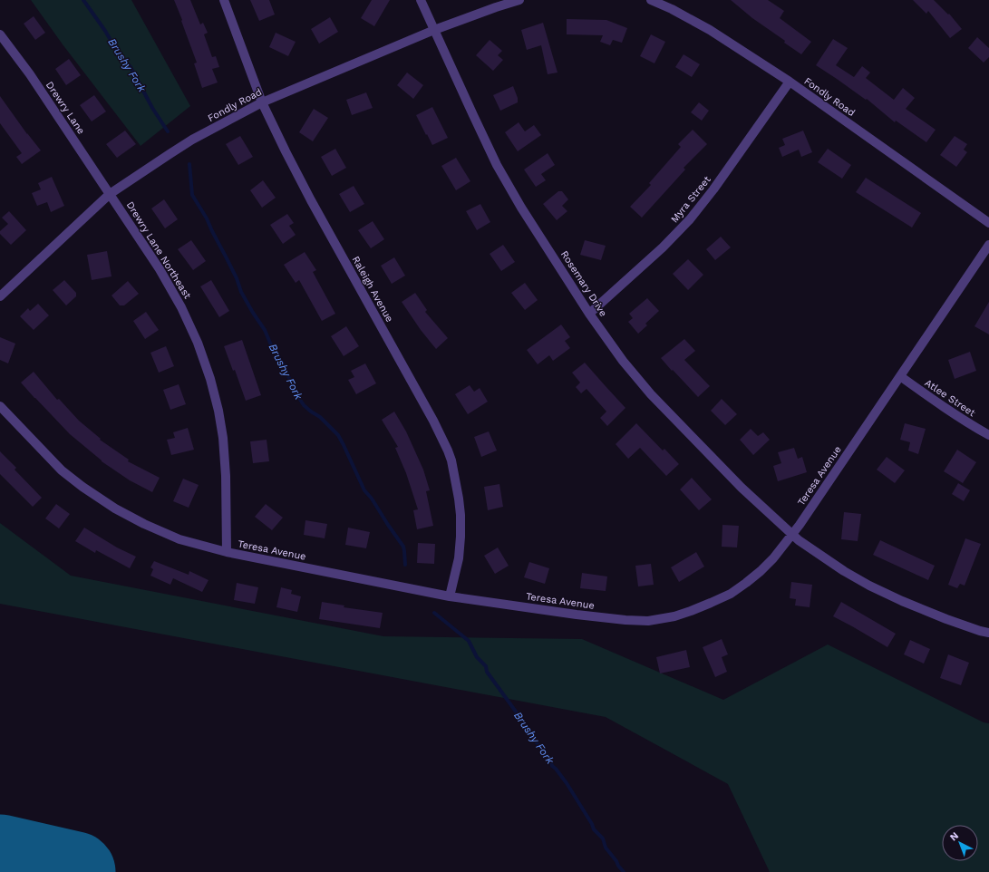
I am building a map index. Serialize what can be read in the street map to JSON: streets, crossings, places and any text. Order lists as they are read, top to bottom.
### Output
{
  "streets": {
    "street": [
      "Fondly Road",
      "Drewry Lane",
      "Myra Street",
      "Drewry Lane Northeast",
      "Rosemary Drive",
      "Raleigh Avenue",
      "Atlee Street",
      "Teresa Avenue"
    ]
  },
  "crossings": [
    ["Fondly Road", "Drewry Lane"],
    ["Fondly Road", "Myra Street"],
    ["Fondly Road", "Drewry Lane Northeast"],
    ["Fondly Road", "Rosemary Drive"],
    ["Fondly Road", "Raleigh Avenue"],
    ["Drewry Lane", "Drewry Lane Northeast"],
    ["Myra Street", "Rosemary Drive"],
    ["Drewry Lane Northeast", "Teresa Avenue"],
    ["Rosemary Drive", "Teresa Avenue"],
    ["Raleigh Avenue", "Teresa Avenue"],
    ["Atlee Street", "Teresa Avenue"]
  ],
  "water": ["Brushy Fork"],
  "north": "top left"
}
